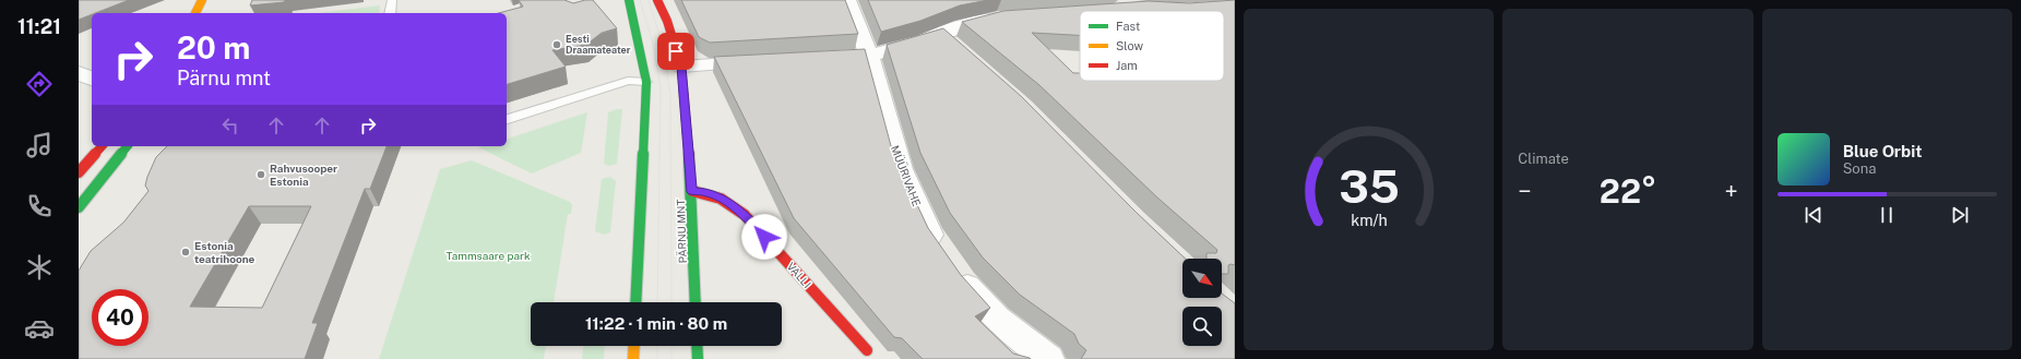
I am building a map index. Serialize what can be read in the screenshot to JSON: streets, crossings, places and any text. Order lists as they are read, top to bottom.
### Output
{
  "streets": {
    "main road": ["PÄRNU MNT", "VALLI"],
    "street": ["MÜÜRIVAHE"]
  },
  "crossings": [
    ["PÄRNU MNT", "VALLI"]
  ],
  "parks": ["Tammsaare park"],
  "places": ["Eesti Draamateater", "Rahvusooper Estonia", "Estonia teatrihoone"],
  "legend": ["Fast", "Slow", "Jam"],
  "north": "bottom right",
  "page": {
    "tabs": "11:21",
    "tile": "Climate",
    "turn": ["20 m", "Pärnu mnt"],
    "song": ["Blue Orbit", "Sona"],
    "heat": ["−", "22°", "+"],
    "limit": "40",
    "trip": "11:22 · 1 min · 80 m",
    "gauge": ["35", "km/h"]
  }
}
